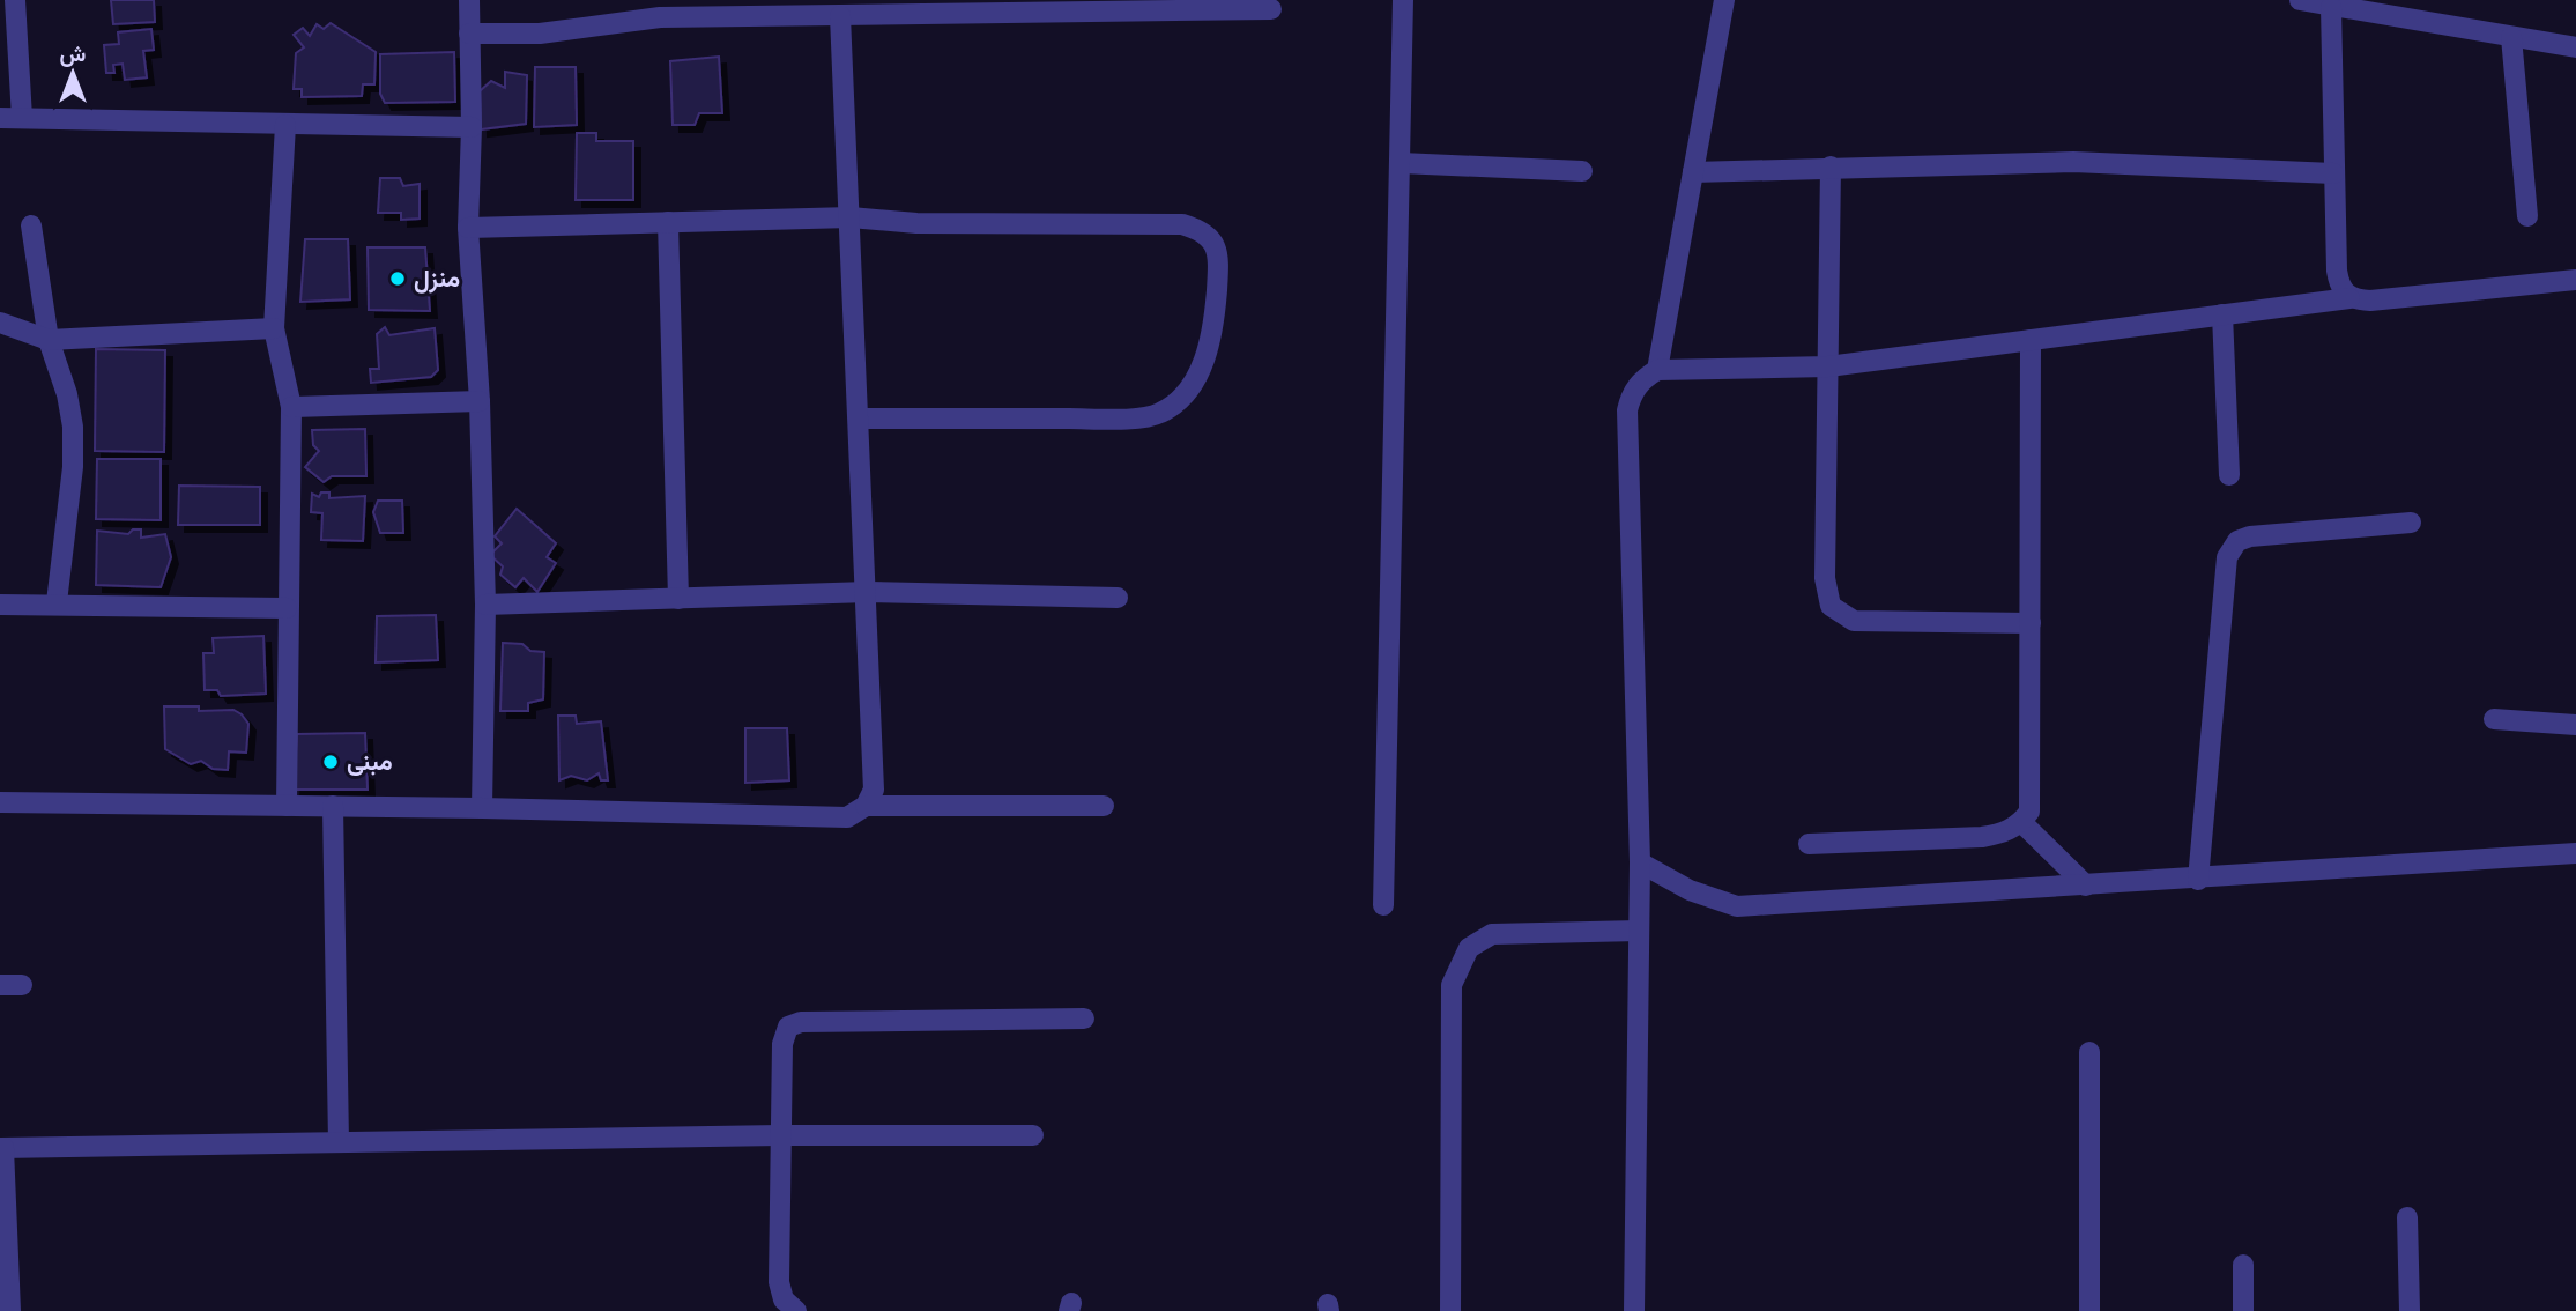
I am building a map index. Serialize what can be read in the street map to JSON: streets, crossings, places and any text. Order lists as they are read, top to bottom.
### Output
{
  "places": ["منزل", "مبنى"],
  "north": "top"
}
